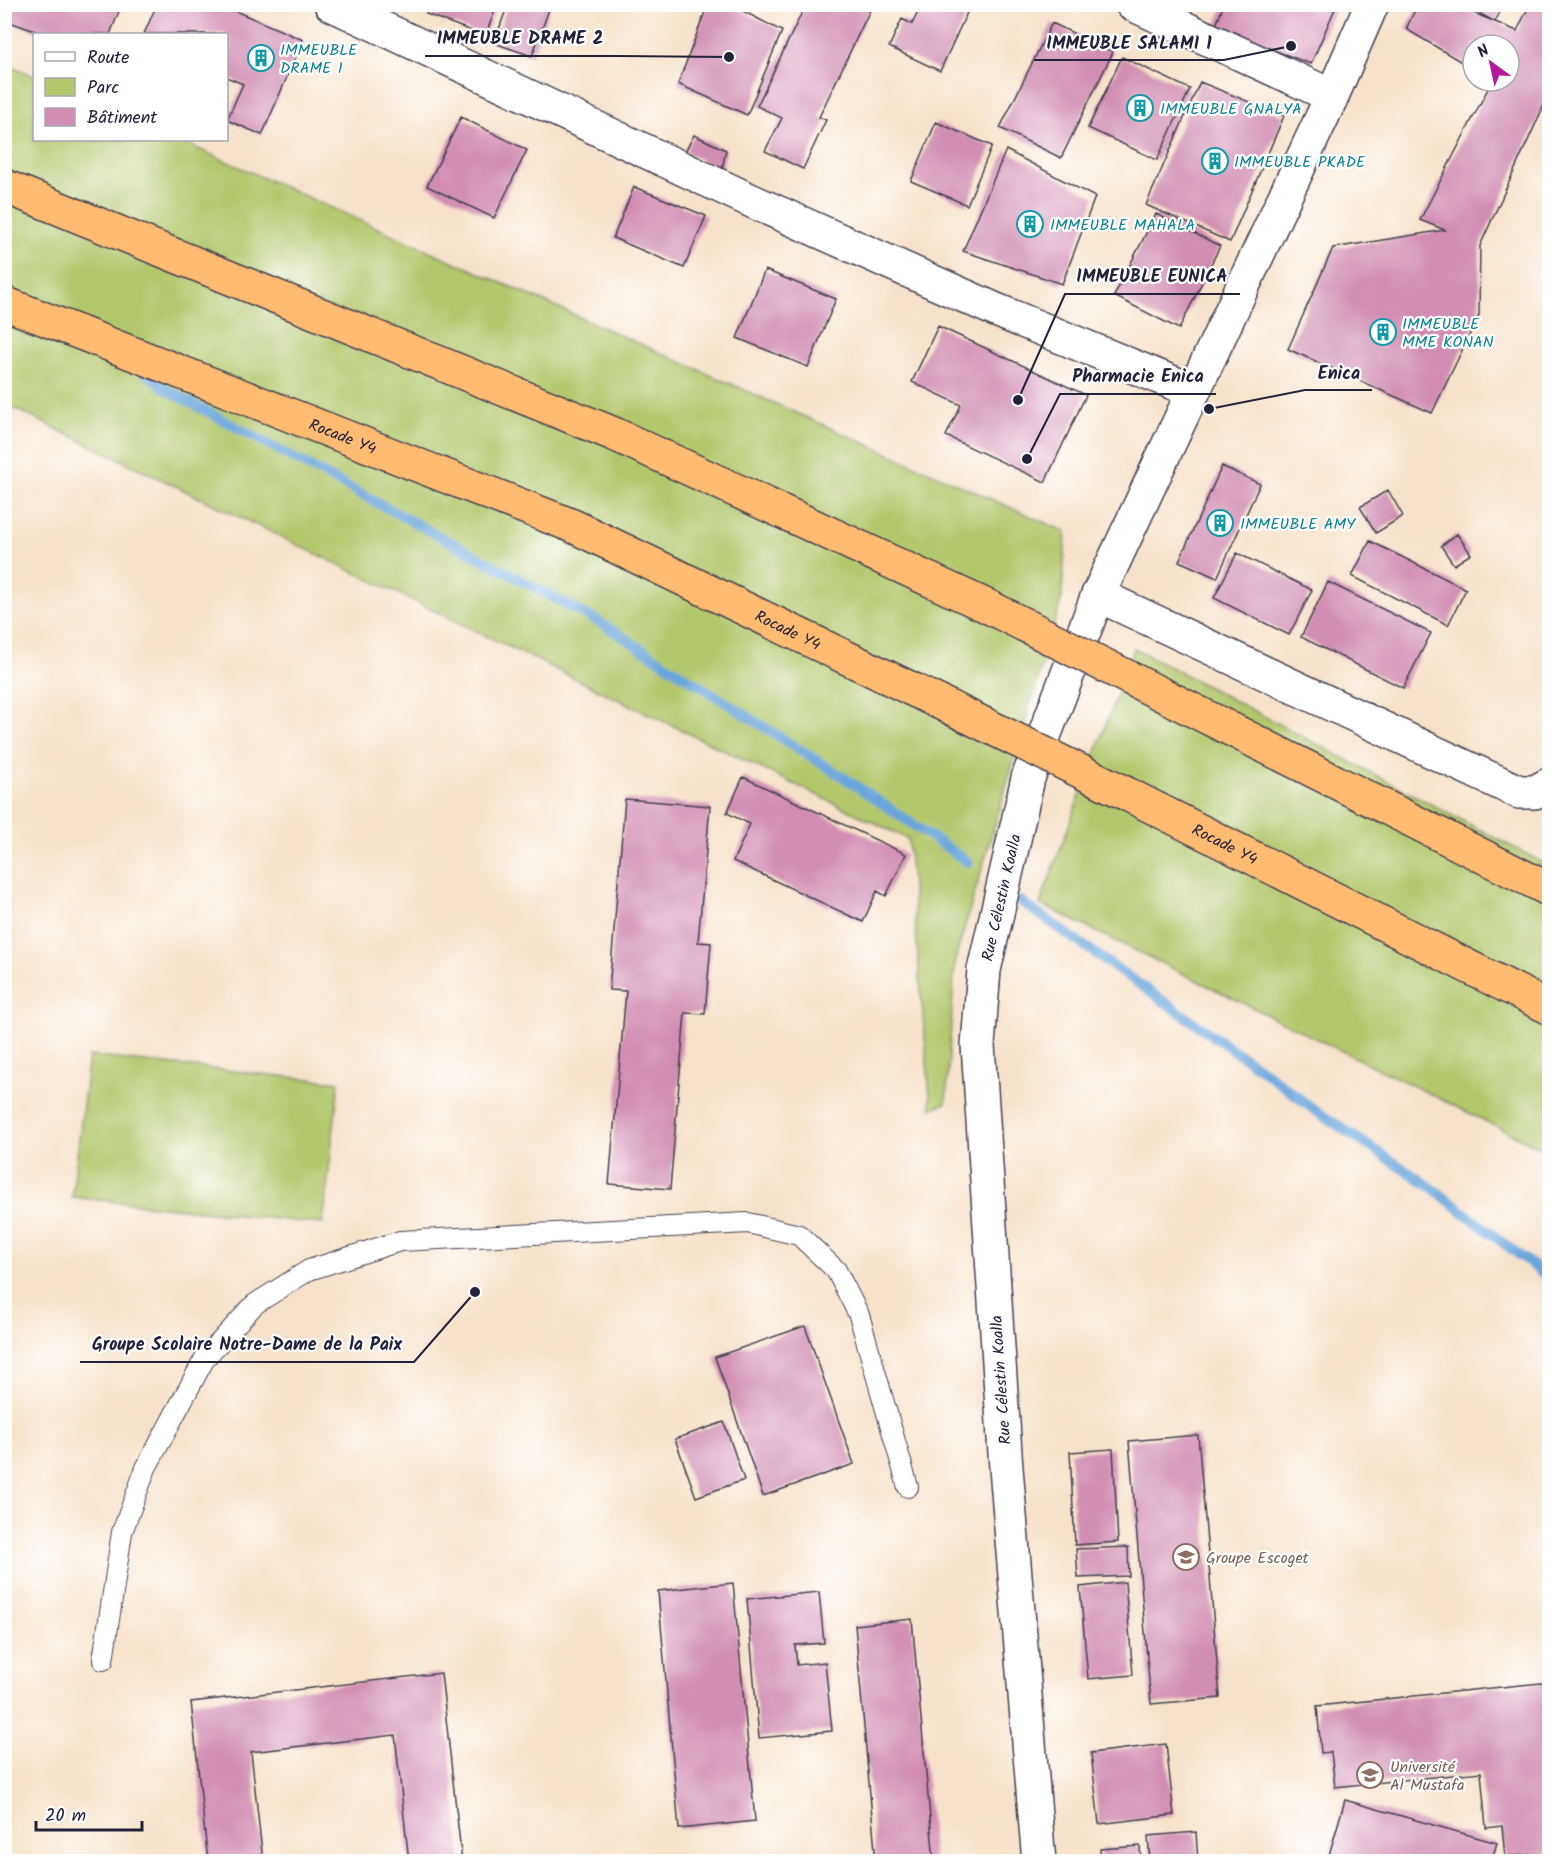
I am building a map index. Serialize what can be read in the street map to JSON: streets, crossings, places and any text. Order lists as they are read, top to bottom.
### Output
{
  "streets": {
    "highway": ["Rocade Y4"],
    "street": ["Rue Célestin Koalla"]
  },
  "places": {
    "other": [
      "IMMEUBLE SALAMI 1",
      "IMMEUBLE DRAME 2",
      "IMMEUBLE EUNICA",
      "Enica",
      "Pharmacie Enica",
      "Groupe Scolaire Notre-Dame de la Paix"
    ],
    "building": [
      "IMMEUBLE DRAME 1",
      "IMMEUBLE GNALYA",
      "IMMEUBLE PKADE",
      "IMMEUBLE MAHALA",
      "IMMEUBLE MME KONAN",
      "IMMEUBLE AMY"
    ],
    "school or university": ["Groupe Escoget", "Université Al Mustafa"]
  },
  "legend": ["Route", "Parc", "Bâtiment"],
  "scale_bar": "20 m",
  "north": "top left"
}
